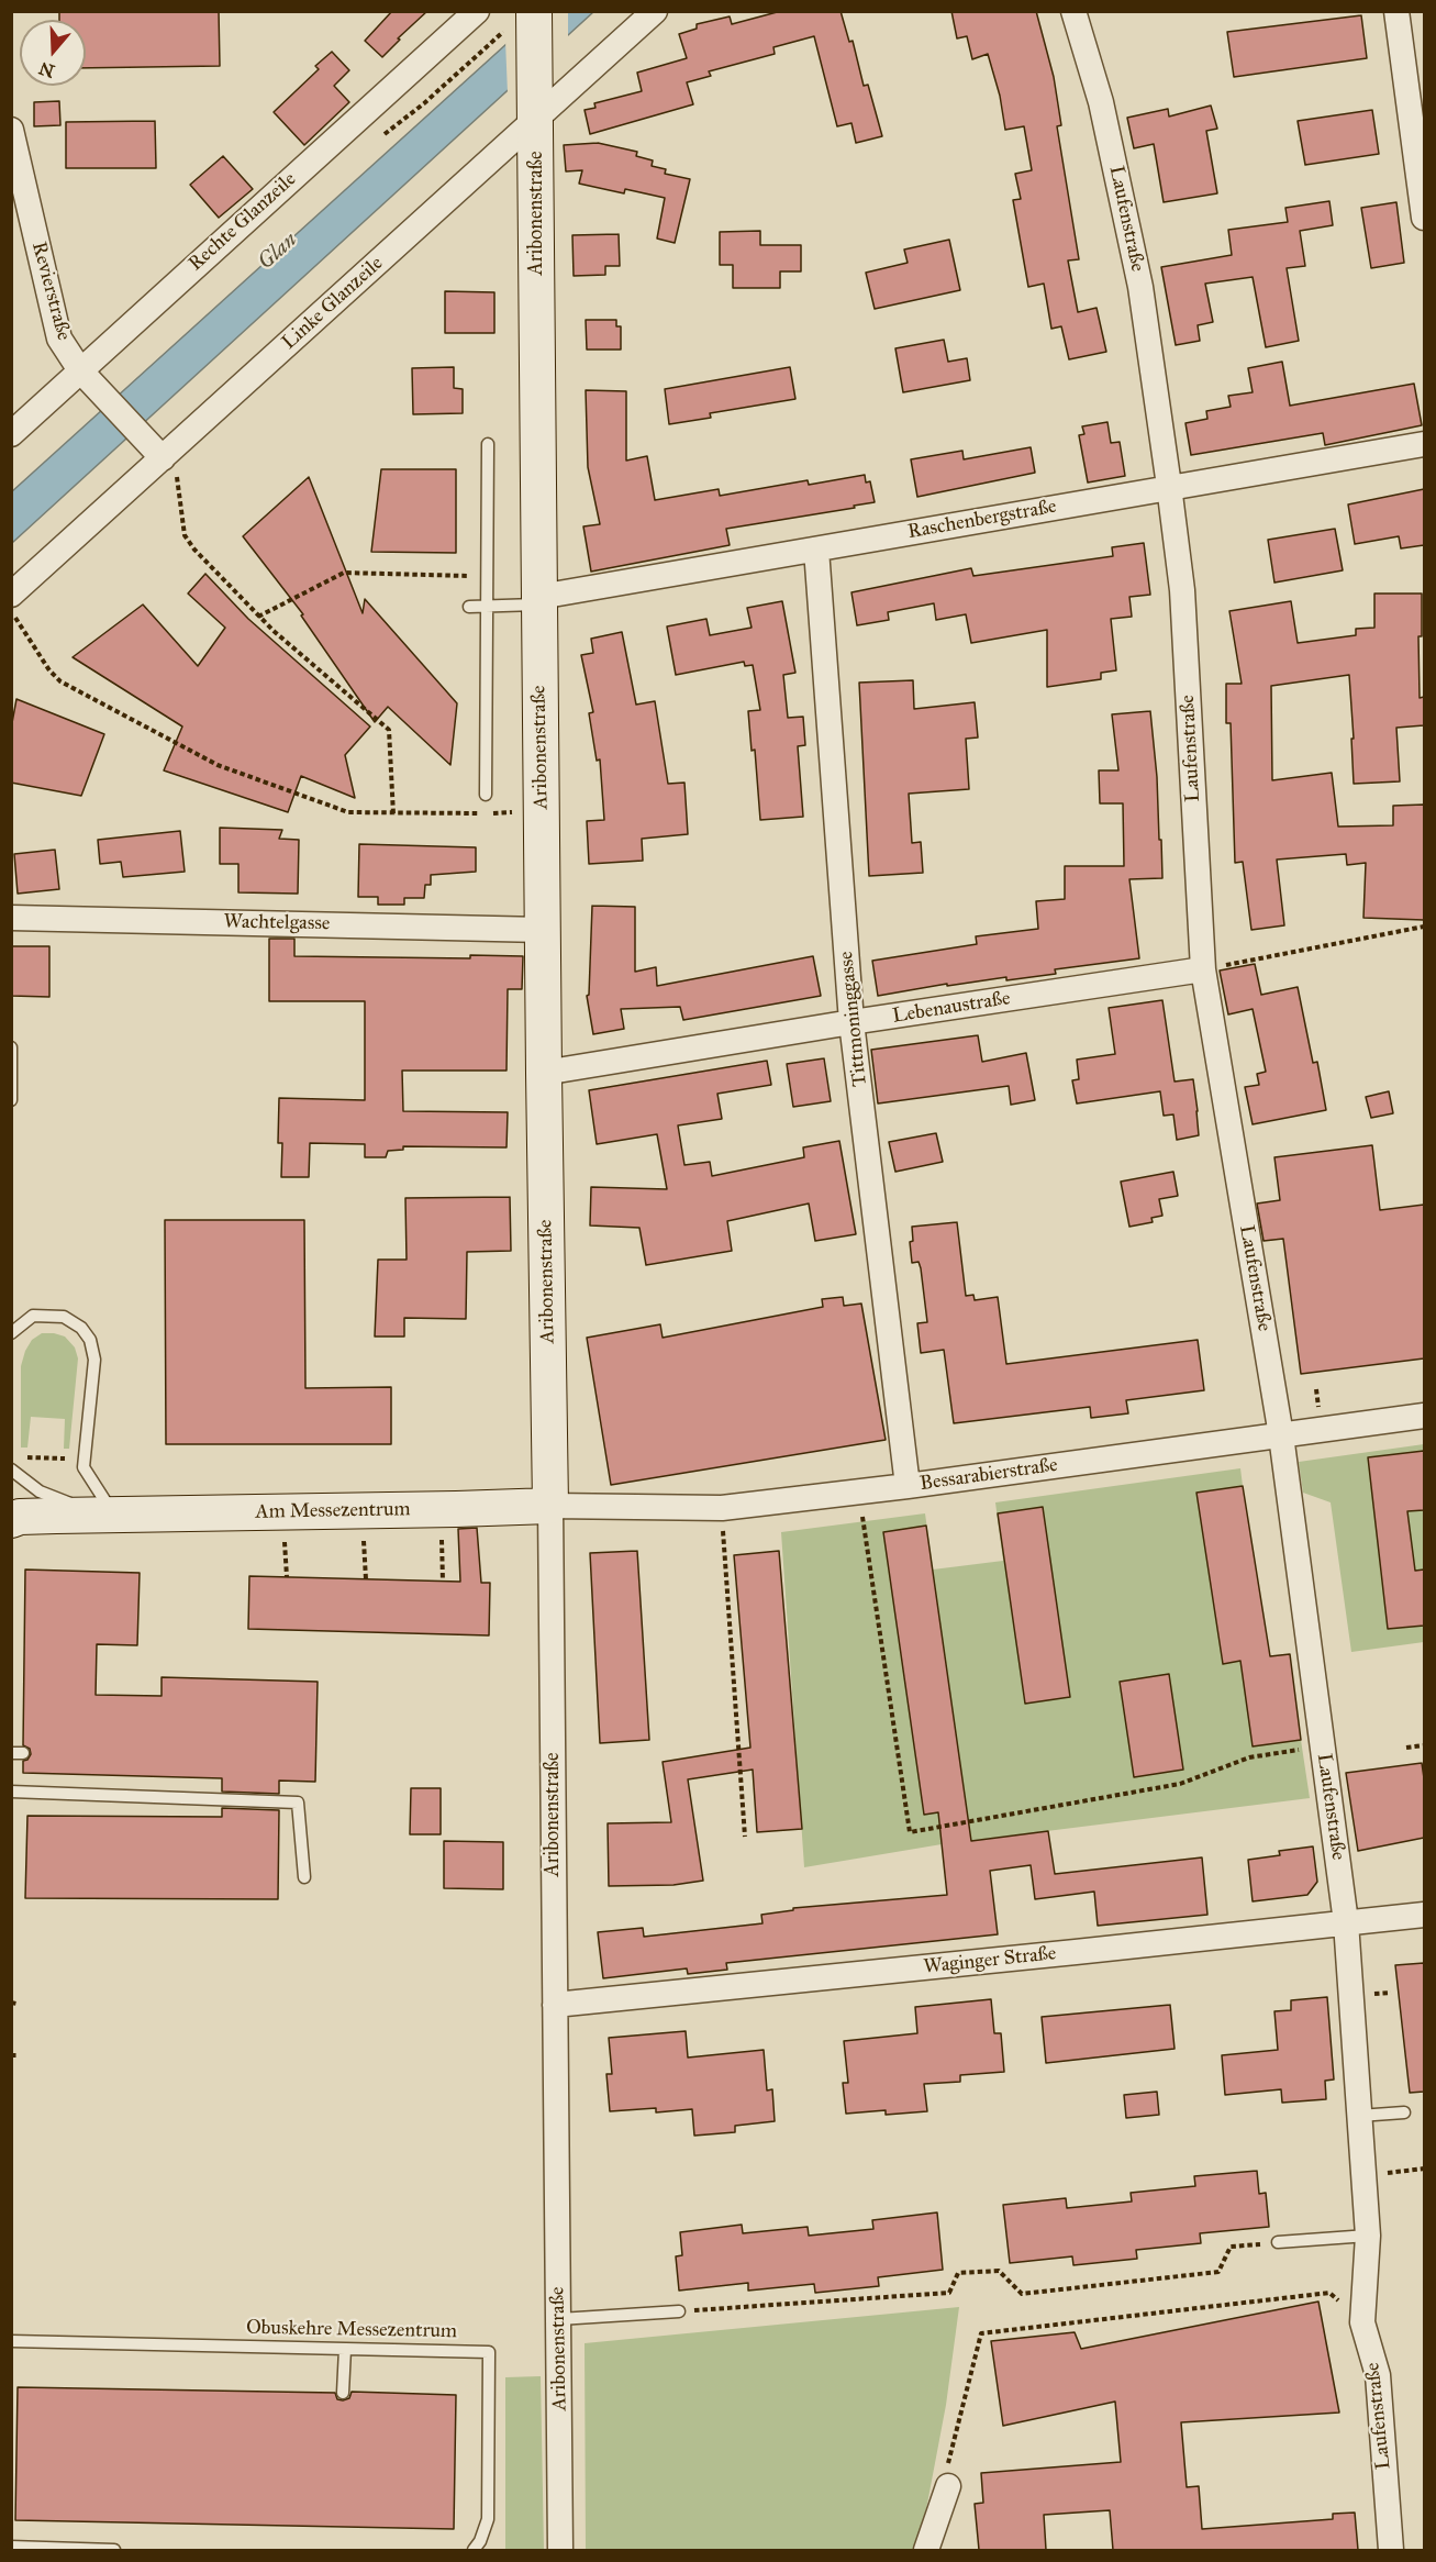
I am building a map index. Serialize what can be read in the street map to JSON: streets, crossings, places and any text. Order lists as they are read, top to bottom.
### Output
{
  "streets": {
    "street": [
      "Aribonenstraße",
      "Laufenstraße",
      "Rechte Glanzeile",
      "Revierstraße",
      "Linke Glanzeile",
      "Raschenbergstraße",
      "Wachtelgasse",
      "Lebenaustraße",
      "Tittmoninggasse",
      "Bessarabierstraße",
      "Am Messezentrum",
      "Waginger Straße"
    ],
    "lane": ["Obuskehre Messezentrum"]
  },
  "crossings": [
    ["Aribonenstraße", "Linke Glanzeile"],
    ["Aribonenstraße", "Raschenbergstraße"],
    ["Aribonenstraße", "Wachtelgasse"],
    ["Aribonenstraße", "Lebenaustraße"],
    ["Aribonenstraße", "Bessarabierstraße"],
    ["Aribonenstraße", "Am Messezentrum"],
    ["Aribonenstraße", "Waginger Straße"],
    ["Laufenstraße", "Raschenbergstraße"],
    ["Laufenstraße", "Lebenaustraße"],
    ["Laufenstraße", "Bessarabierstraße"],
    ["Laufenstraße", "Waginger Straße"],
    ["Rechte Glanzeile", "Revierstraße"],
    ["Revierstraße", "Linke Glanzeile"],
    ["Raschenbergstraße", "Tittmoninggasse"],
    ["Lebenaustraße", "Tittmoninggasse"],
    ["Tittmoninggasse", "Bessarabierstraße"],
    ["Bessarabierstraße", "Am Messezentrum"]
  ],
  "water": ["Glan"],
  "north": "bottom"
}
